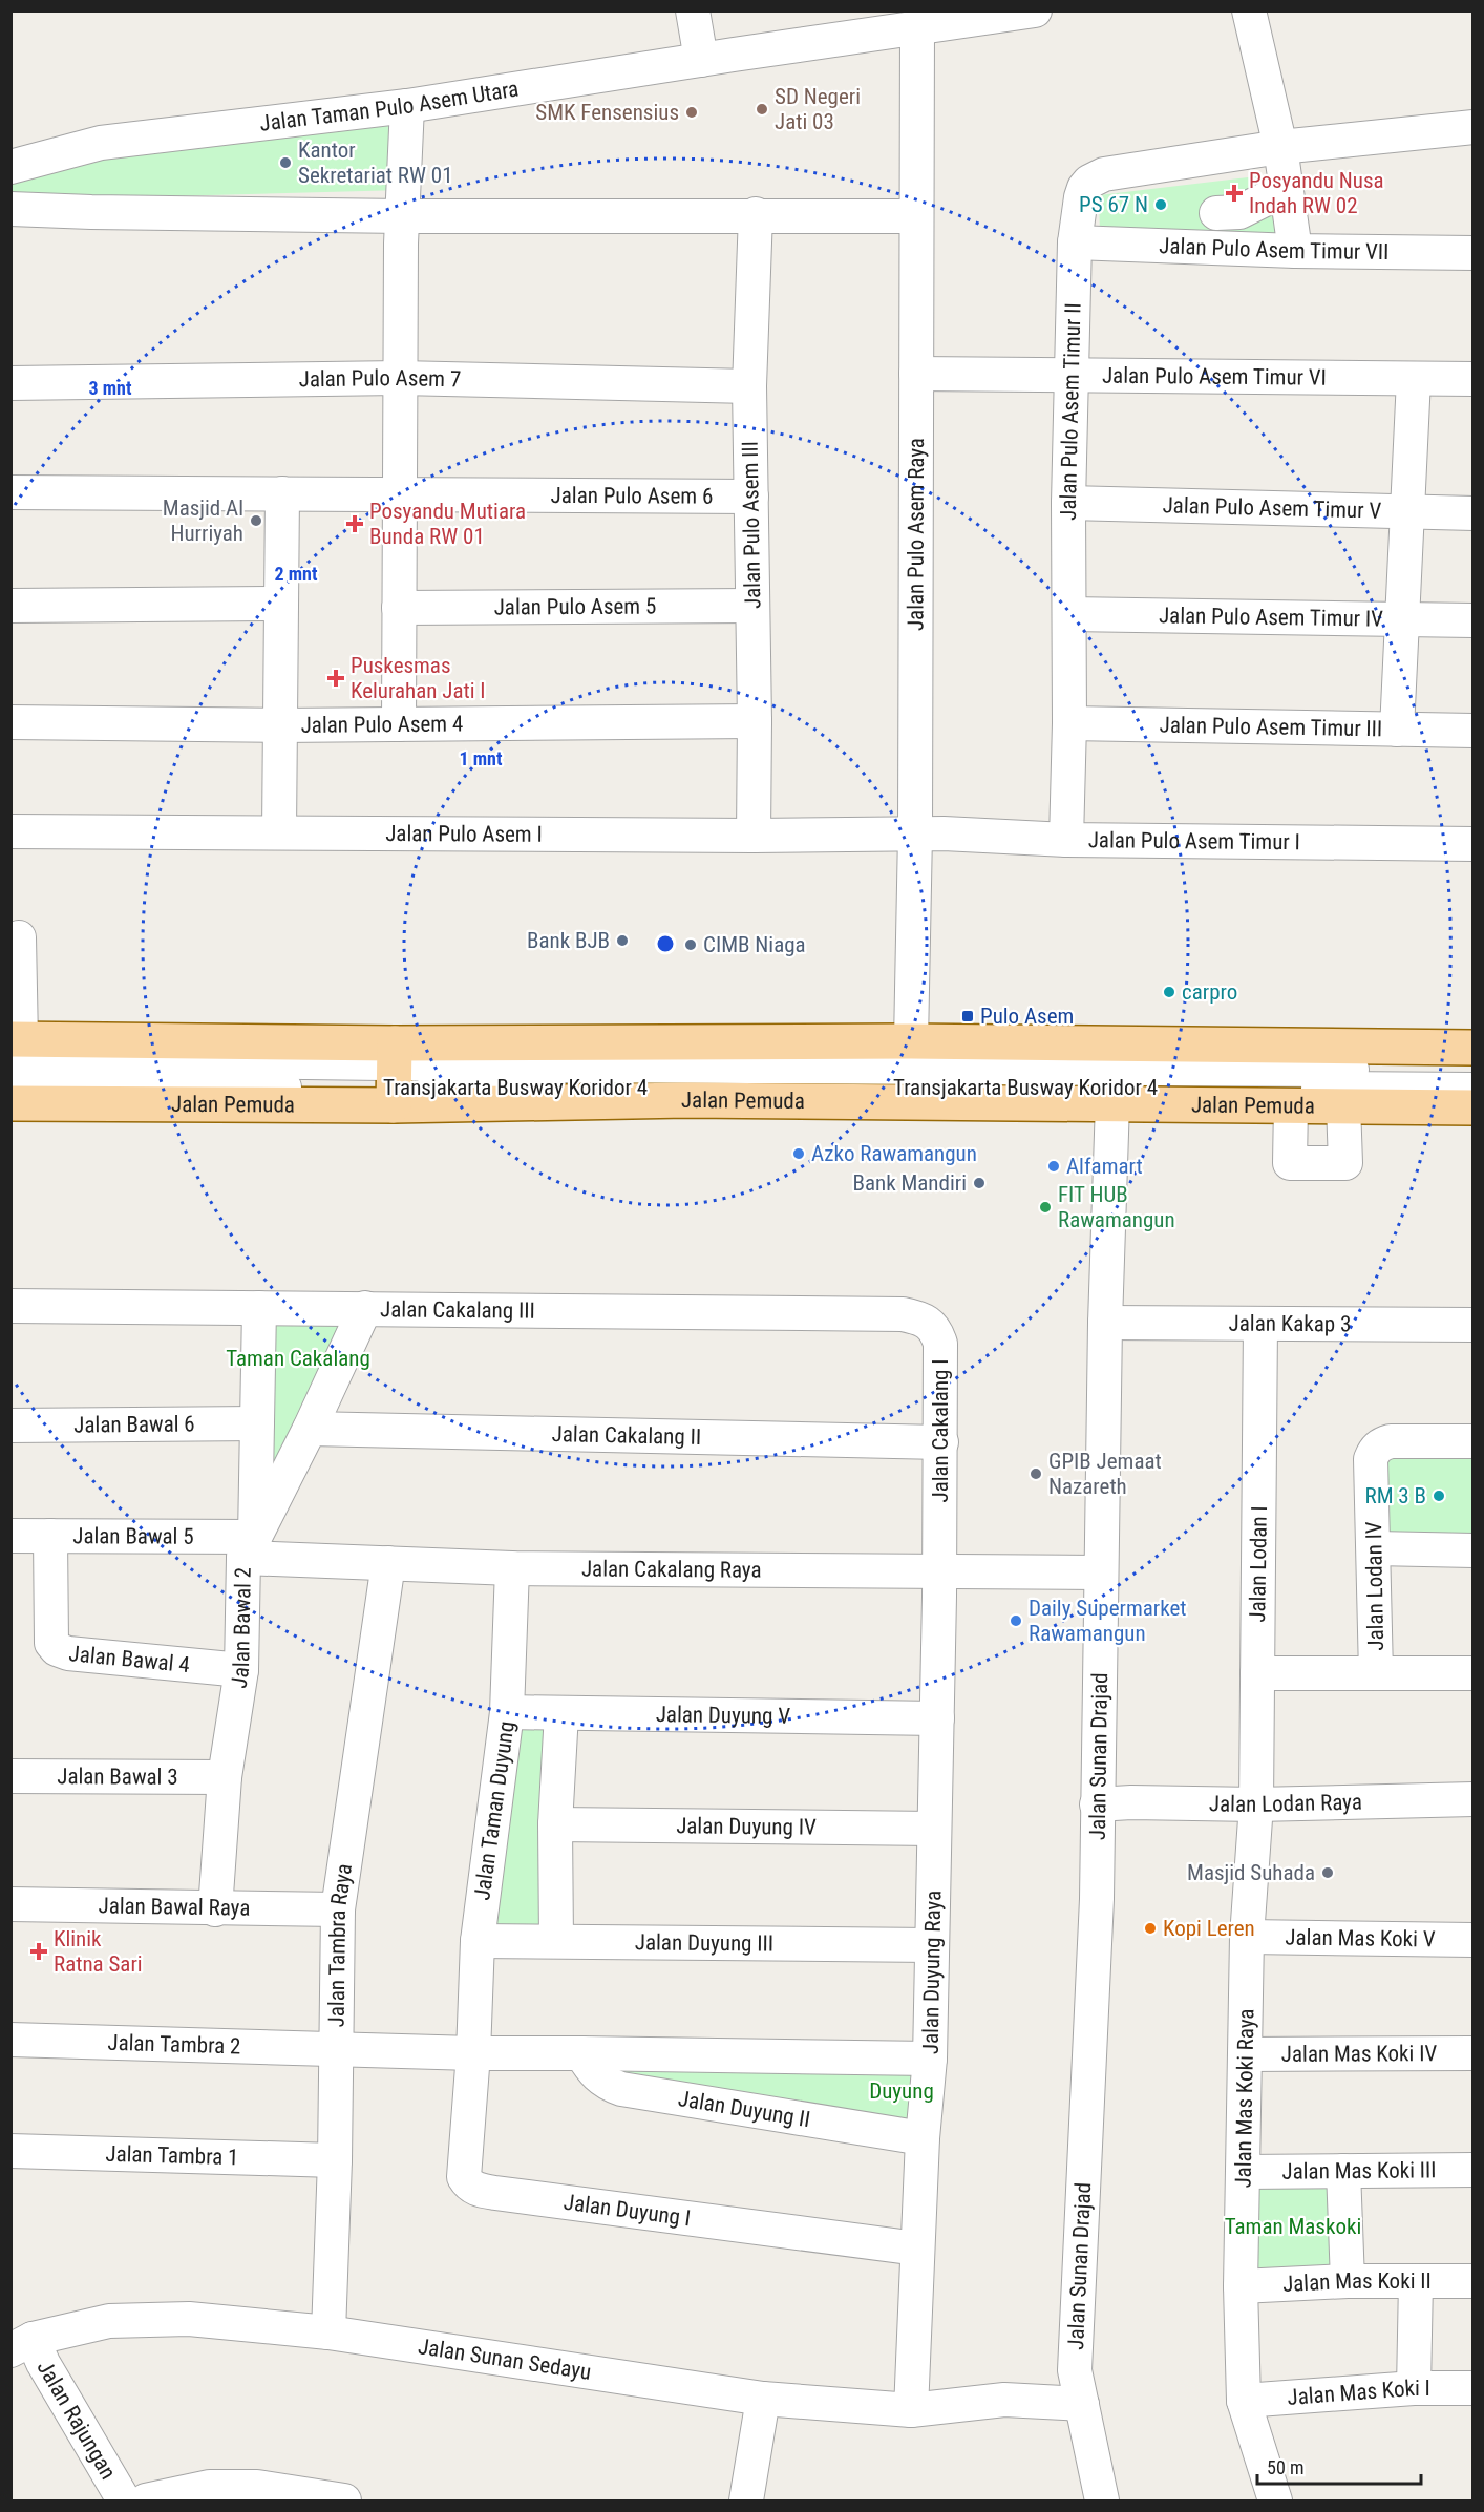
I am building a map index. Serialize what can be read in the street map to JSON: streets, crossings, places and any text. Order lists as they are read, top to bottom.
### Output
{
  "streets": {
    "main road": ["Jalan Pemuda"],
    "street": [
      "Jalan Taman Pulo Asem Utara",
      "Jalan Pulo Asem Timur VII",
      "Jalan Pulo Asem Timur VI",
      "Jalan Pulo Asem 7",
      "Jalan Pulo Asem Timur II",
      "Jalan Pulo Asem 6",
      "Jalan Pulo Asem Timur V",
      "Jalan Pulo Asem III",
      "Jalan Pulo Asem Raya",
      "Jalan Pulo Asem 5",
      "Jalan Pulo Asem Timur IV",
      "Jalan Pulo Asem 4",
      "Jalan Pulo Asem Timur III",
      "Jalan Pulo Asem I",
      "Jalan Pulo Asem Timur I",
      "Transjakarta Busway Koridor 4",
      "Jalan Cakalang III",
      "Jalan Kakap 3",
      "Jalan Bawal 6",
      "Jalan Cakalang I",
      "Jalan Cakalang II",
      "Jalan Bawal 5",
      "Jalan Lodan I",
      "Jalan Cakalang Raya",
      "Jalan Lodan IV",
      "Jalan Bawal 2",
      "Jalan Bawal 4",
      "Jalan Duyung V",
      "Jalan Sunan Drajad",
      "Jalan Bawal 3",
      "Jalan Lodan Raya",
      "Jalan Taman Duyung",
      "Jalan Duyung IV",
      "Jalan Bawal Raya",
      "Jalan Mas Koki V",
      "Jalan Duyung III",
      "Jalan Tambra Raya",
      "Jalan Duyung Raya",
      "Jalan Tambra 2",
      "Jalan Mas Koki IV",
      "Jalan Mas Koki Raya",
      "Jalan Duyung II",
      "Jalan Tambra 1",
      "Jalan Mas Koki III",
      "Jalan Duyung I",
      "Jalan Mas Koki II",
      "Jalan Sunan Sedayu",
      "Jalan Mas Koki I",
      "Jalan Rajungan"
    ]
  },
  "crossings": [
    ["Jalan Taman Pulo Asem Utara", "Jalan Pulo Asem Raya"],
    ["Jalan Pulo Asem Timur VII", "Jalan Pulo Asem Timur II"],
    ["Jalan Pulo Asem Timur VI", "Jalan Pulo Asem Timur II"],
    ["Jalan Pulo Asem Timur VI", "Jalan Pulo Asem Raya"],
    ["Jalan Pulo Asem 7", "Jalan Pulo Asem III"],
    ["Jalan Pulo Asem Timur II", "Jalan Pulo Asem Timur V"],
    ["Jalan Pulo Asem Timur II", "Jalan Pulo Asem Timur IV"],
    ["Jalan Pulo Asem Timur II", "Jalan Pulo Asem Timur III"],
    ["Jalan Pulo Asem Timur II", "Jalan Pulo Asem Timur I"],
    ["Jalan Pulo Asem 6", "Jalan Pulo Asem III"],
    ["Jalan Pulo Asem III", "Jalan Pulo Asem 5"],
    ["Jalan Pulo Asem III", "Jalan Pulo Asem 4"],
    ["Jalan Pulo Asem III", "Jalan Pulo Asem I"],
    ["Jalan Pulo Asem Raya", "Jalan Pulo Asem I"],
    ["Jalan Pulo Asem Raya", "Jalan Pulo Asem Timur I"],
    ["Jalan Pulo Asem Raya", "Jalan Pemuda"],
    ["Jalan Pulo Asem I", "Jalan Pulo Asem Timur I"],
    ["Transjakarta Busway Koridor 4", "Jalan Pemuda"],
    ["Jalan Pemuda", "Jalan Sunan Drajad"],
    ["Jalan Cakalang III", "Jalan Cakalang I"],
    ["Jalan Cakalang III", "Jalan Bawal 2"],
    ["Jalan Kakap 3", "Jalan Lodan I"],
    ["Jalan Kakap 3", "Jalan Sunan Drajad"],
    ["Jalan Bawal 6", "Jalan Bawal 2"],
    ["Jalan Cakalang I", "Jalan Cakalang II"],
    ["Jalan Cakalang I", "Jalan Cakalang Raya"],
    ["Jalan Cakalang I", "Jalan Duyung Raya"],
    ["Jalan Bawal 5", "Jalan Cakalang Raya"],
    ["Jalan Bawal 5", "Jalan Bawal 2"],
    ["Jalan Bawal 5", "Jalan Bawal 4"],
    ["Jalan Lodan I", "Jalan Lodan Raya"],
    ["Jalan Lodan I", "Jalan Mas Koki Raya"],
    ["Jalan Cakalang Raya", "Jalan Bawal 2"],
    ["Jalan Cakalang Raya", "Jalan Sunan Drajad"],
    ["Jalan Cakalang Raya", "Jalan Taman Duyung"],
    ["Jalan Cakalang Raya", "Jalan Tambra Raya"],
    ["Jalan Cakalang Raya", "Jalan Duyung Raya"],
    ["Jalan Bawal 2", "Jalan Bawal 4"],
    ["Jalan Bawal 2", "Jalan Bawal 3"],
    ["Jalan Bawal 2", "Jalan Bawal Raya"],
    ["Jalan Duyung V", "Jalan Taman Duyung"],
    ["Jalan Duyung V", "Jalan Duyung Raya"],
    ["Jalan Sunan Drajad", "Jalan Lodan Raya"],
    ["Jalan Sunan Drajad", "Jalan Sunan Sedayu"],
    ["Jalan Lodan Raya", "Jalan Mas Koki Raya"],
    ["Jalan Taman Duyung", "Jalan Duyung III"],
    ["Jalan Taman Duyung", "Jalan Duyung II"],
    ["Jalan Taman Duyung", "Jalan Duyung I"],
    ["Jalan Duyung IV", "Jalan Duyung Raya"],
    ["Jalan Bawal Raya", "Jalan Tambra Raya"],
    ["Jalan Mas Koki V", "Jalan Mas Koki Raya"],
    ["Jalan Duyung III", "Jalan Duyung Raya"],
    ["Jalan Tambra Raya", "Jalan Tambra 2"],
    ["Jalan Tambra Raya", "Jalan Duyung II"],
    ["Jalan Tambra Raya", "Jalan Tambra 1"],
    ["Jalan Tambra Raya", "Jalan Sunan Sedayu"],
    ["Jalan Duyung Raya", "Jalan Duyung II"],
    ["Jalan Duyung Raya", "Jalan Duyung I"],
    ["Jalan Duyung Raya", "Jalan Sunan Sedayu"],
    ["Jalan Tambra 2", "Jalan Duyung II"],
    ["Jalan Mas Koki IV", "Jalan Mas Koki Raya"],
    ["Jalan Mas Koki Raya", "Jalan Mas Koki III"],
    ["Jalan Mas Koki Raya", "Jalan Mas Koki II"],
    ["Jalan Mas Koki Raya", "Jalan Mas Koki I"],
    ["Jalan Duyung II", "Jalan Duyung I"],
    ["Jalan Sunan Sedayu", "Jalan Rajungan"]
  ],
  "parks": ["Taman Cakalang", "Duyung", "Taman Maskoki"],
  "places": {
    "other": [
      "SD Negeri Jati 03",
      "SMK Fensensius",
      "Kantor Sekretariat RW 01",
      "PS 67 N",
      "Masjid Al Hurriyah",
      "Bank BJB",
      "CIMB Niaga",
      "carpro",
      "Azko Rawamangun",
      "Alfamart",
      "Bank Mandiri",
      "FIT HUB Rawamangun",
      "GPIB Jemaat Nazareth",
      "RM 3 B",
      "Daily Supermarket Rawamangun",
      "Masjid Suhada",
      "Kopi Leren"
    ],
    "health": [
      "Posyandu Nusa Indah RW 02",
      "Posyandu Mutiara Bunda RW 01",
      "Puskesmas Kelurahan Jati I",
      "Klinik Ratna Sari"
    ],
    "transit": ["Pulo Asem"]
  },
  "scale_bar": "50 m",
  "rings": ["3 mnt", "2 mnt", "1 mnt"]
}
